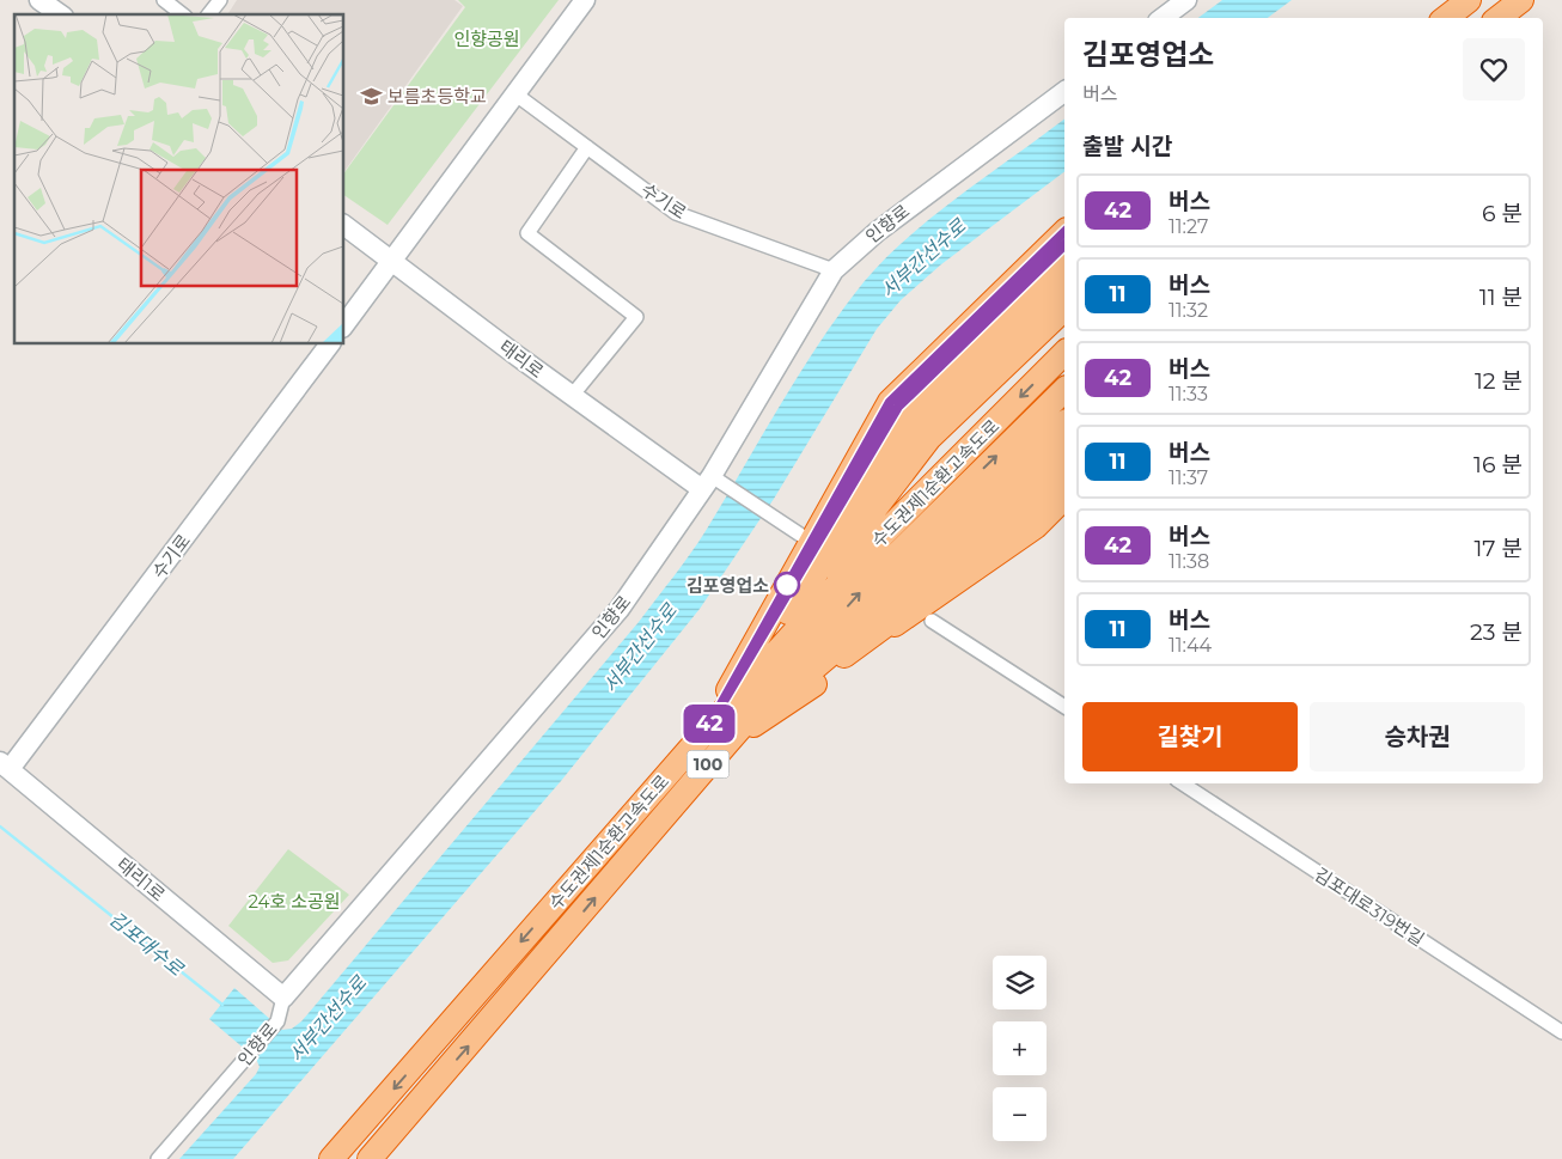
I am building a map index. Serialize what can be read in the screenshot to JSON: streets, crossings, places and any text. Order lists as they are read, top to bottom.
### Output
{
  "streets": {
    "highway": ["수도권제1순환고속도로", "100"],
    "street": [
      "수기로",
      "인향로",
      "태리로",
      "태리1로",
      "김포대로319번길"
    ]
  },
  "crossings": [
    ["수기로", "인향로"],
    ["수기로", "태리1로"],
    ["인향로", "태리로"],
    ["인향로", "태리1로"]
  ],
  "water": ["서부간선수로", "김포대수로"],
  "parks": ["인향공원", "24호 소공원"],
  "places": {
    "school or university": ["보름초등학교"],
    "other": ["김포영업소"]
  },
  "lines": ["bus line 42"],
  "page": {
    "on_map": "42",
    "heading": [
      ["김포영업소", "버스"],
      "출발 시간"
    ],
    "list": [
      {
        "mark": "42",
        "name": "버스",
        "note": "11:27",
        "value": "6 분"
      },
      {
        "mark": "11",
        "name": "버스",
        "note": "11:32",
        "value": "11 분"
      },
      {
        "mark": "42",
        "name": "버스",
        "note": "11:33",
        "value": "12 분"
      },
      {
        "mark": "11",
        "name": "버스",
        "note": "11:37",
        "value": "16 분"
      },
      {
        "mark": "42",
        "name": "버스",
        "note": "11:38",
        "value": "17 분"
      },
      {
        "mark": "11",
        "name": "버스",
        "note": "11:44",
        "value": "23 분"
      }
    ],
    "buttons": ["길찾기", "승차권"],
    "map_buttons": ["+", "−"]
  }
}
